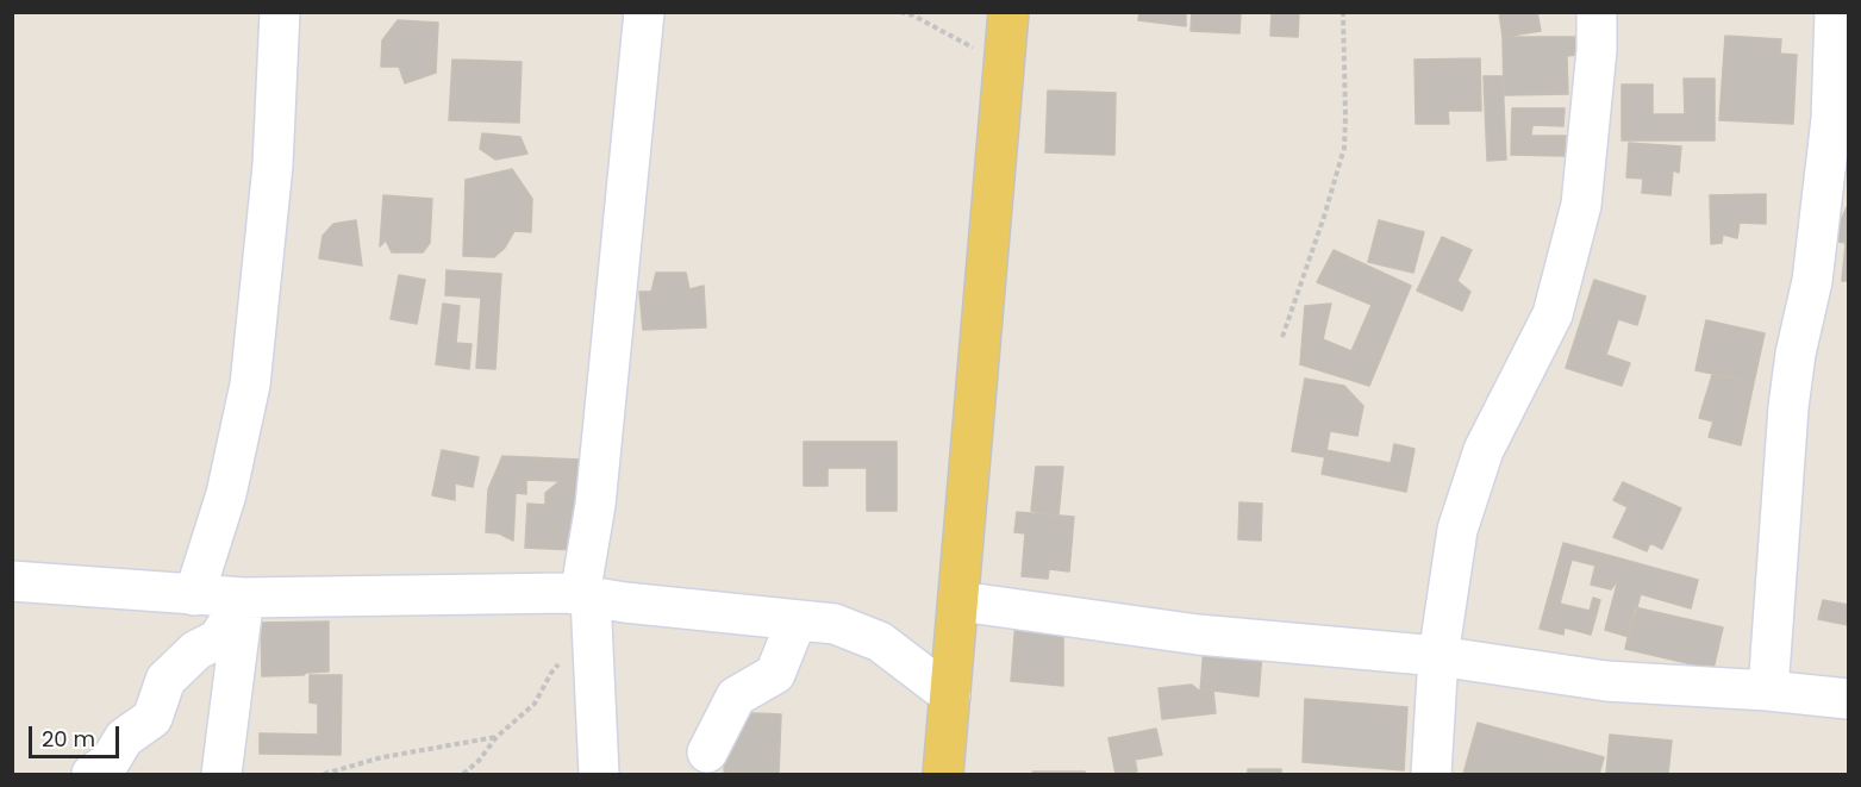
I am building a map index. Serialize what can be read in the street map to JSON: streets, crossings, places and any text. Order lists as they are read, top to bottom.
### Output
{
  "scale_bar": "20 m"
}
